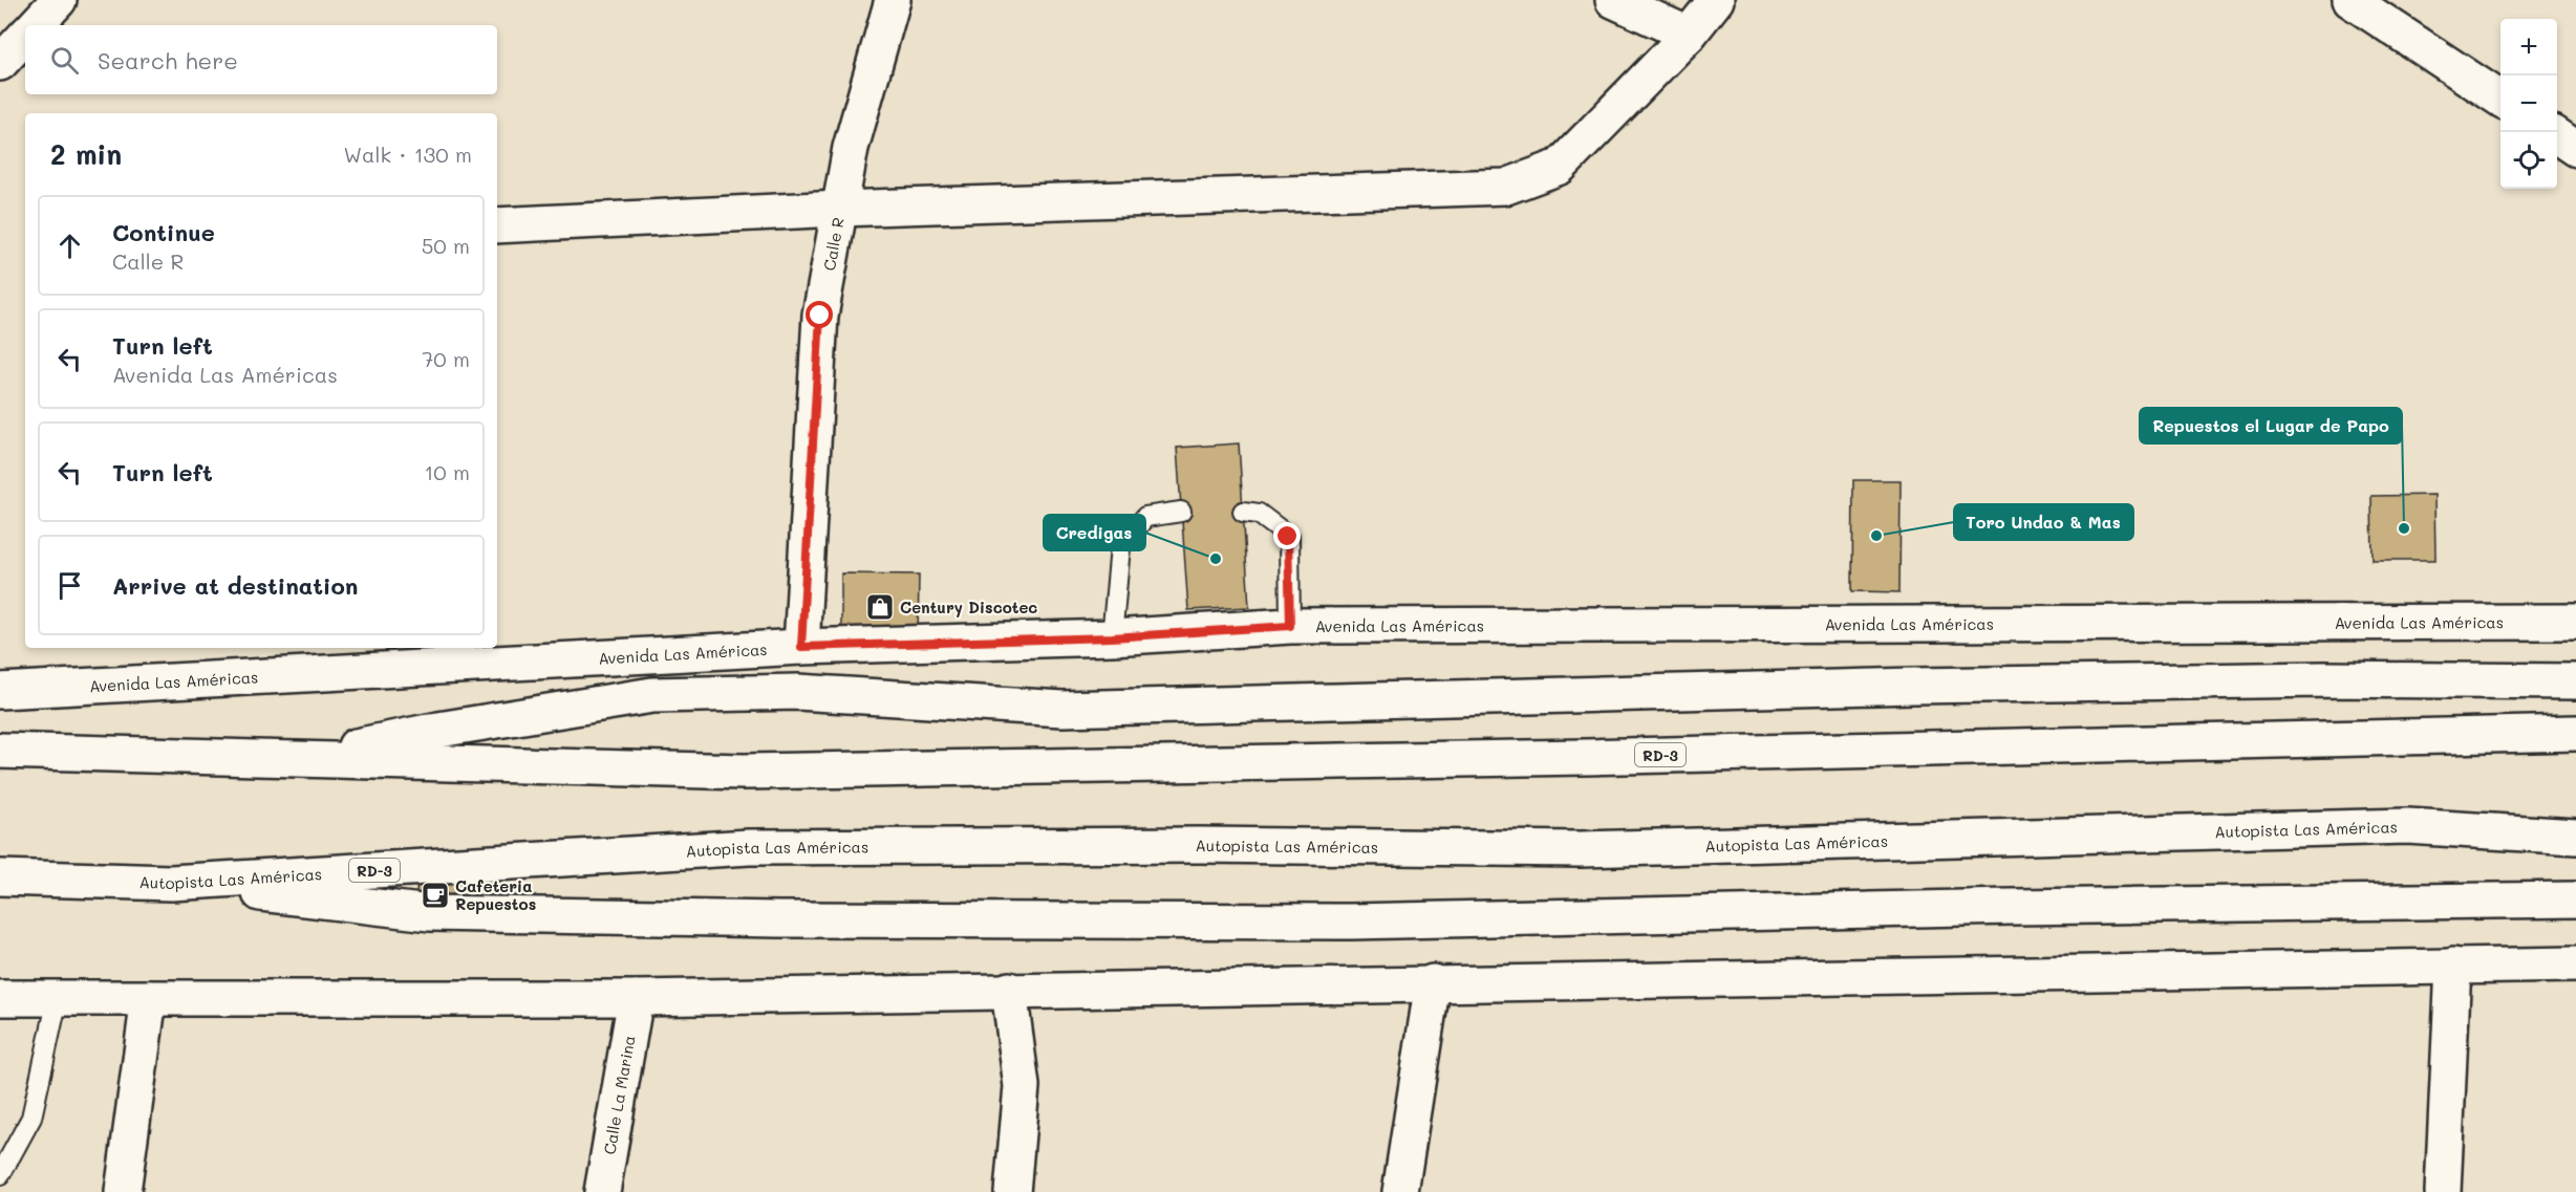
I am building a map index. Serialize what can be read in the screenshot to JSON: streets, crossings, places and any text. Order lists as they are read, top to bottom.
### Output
{
  "streets": {
    "main road": [
      "Calle R",
      "Avenida Las Américas",
      "RD-3",
      "Autopista Las Américas",
      "Calle La Marina"
    ]
  },
  "crossings": [
    ["Calle R", "Avenida Las Américas"]
  ],
  "places": {
    "other": ["Repuestos el Lugar de Papo", "Toro Undao & Mas", "Credigas"],
    "shop": ["Century Discotec"],
    "cafe": ["Cafeteria Repuestos"]
  },
  "page": {
    "map_buttons": ["+", "−"],
    "search": "Search here",
    "heading": ["2 min", "Walk · 130 m"],
    "list": [
      ["Continue", "Calle R", "50 m"],
      ["Turn left", "Avenida Las Américas", "70 m"],
      ["Turn left", "10 m"],
      "Arrive at destination"
    ]
  }
}
